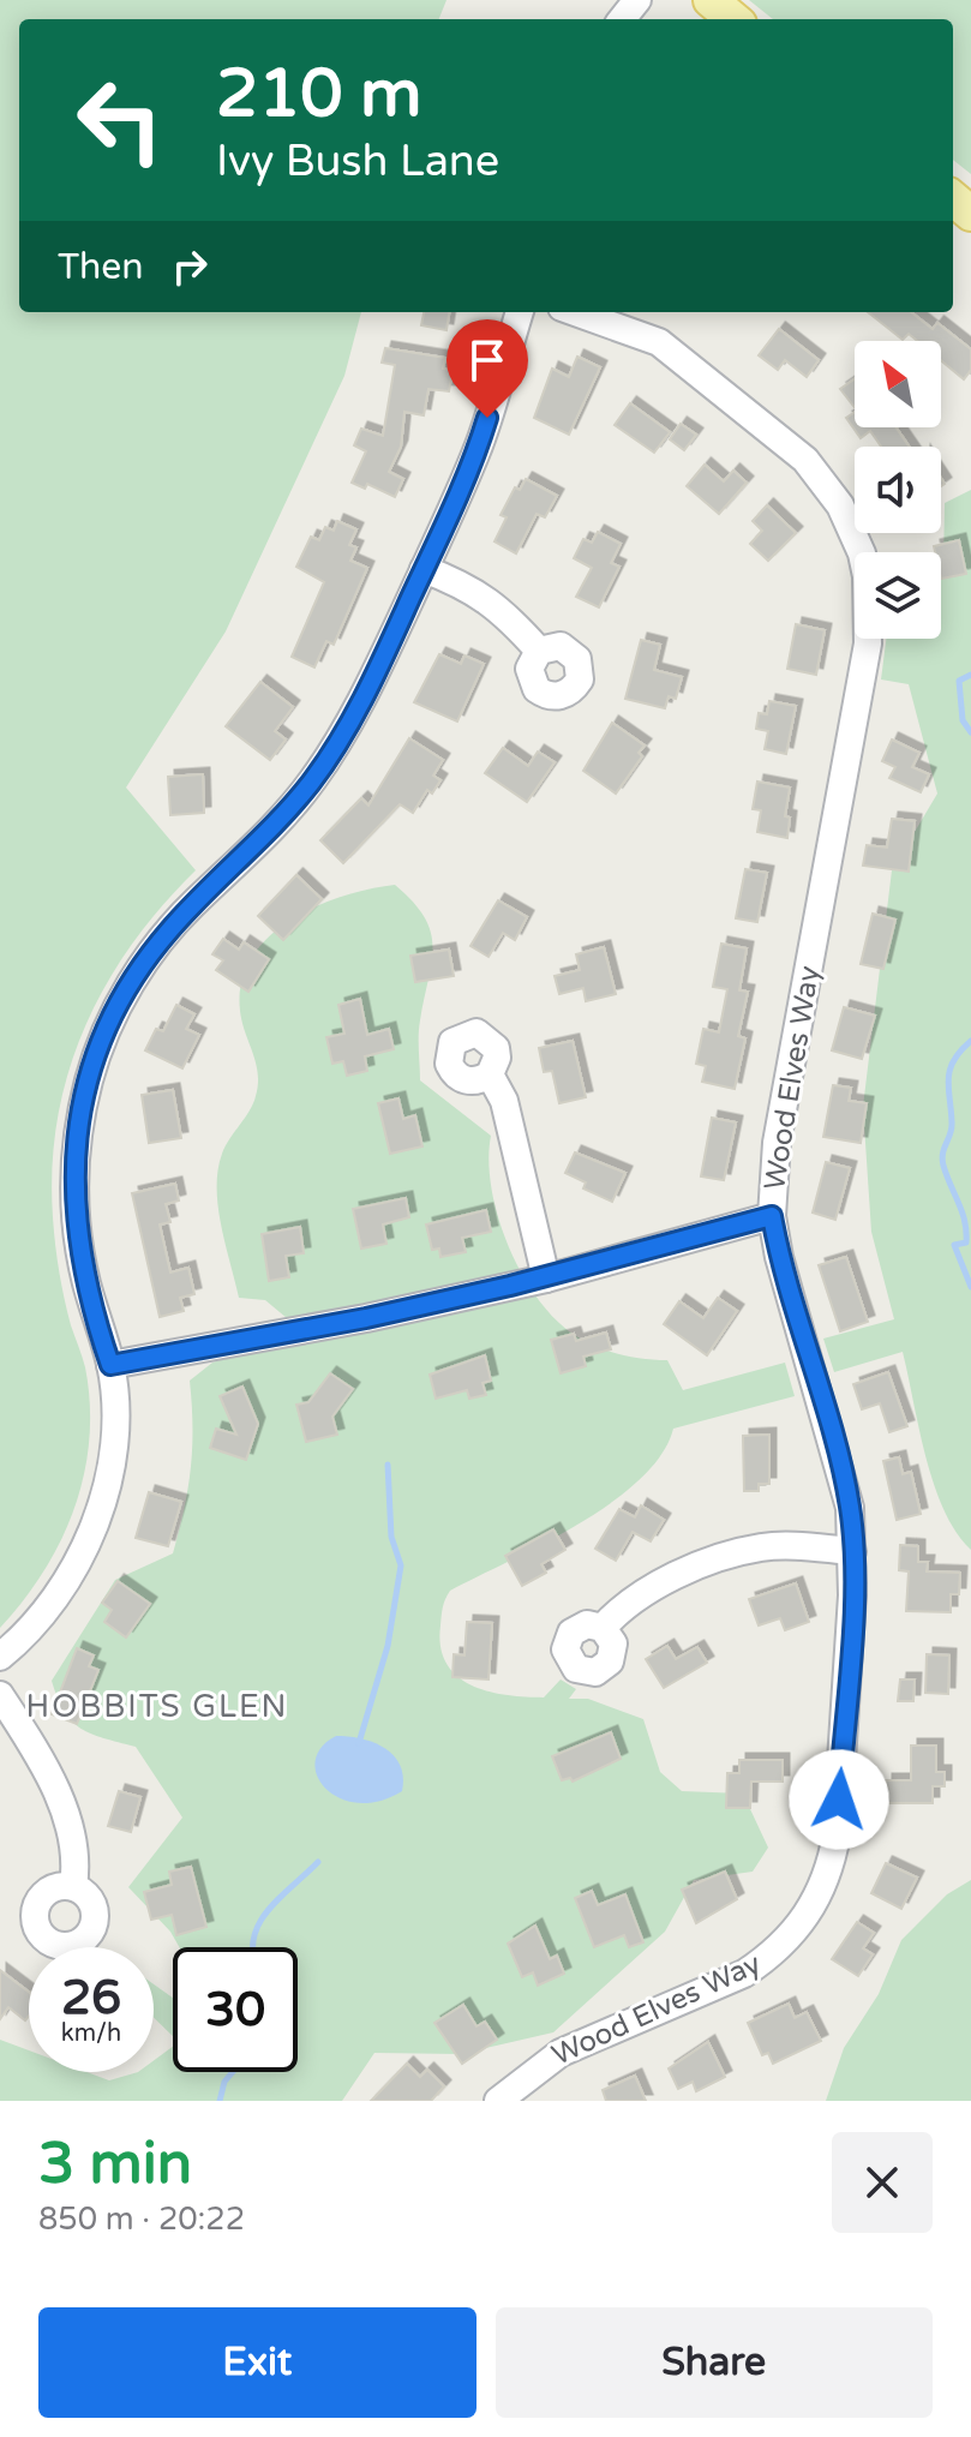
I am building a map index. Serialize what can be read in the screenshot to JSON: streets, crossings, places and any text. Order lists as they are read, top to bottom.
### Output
{
  "streets": {
    "street": ["Wood Elves Way"]
  },
  "districts": ["HOBBITS GLEN"],
  "north": "top left",
  "page": {
    "turn": ["210 m", "Ivy Bush Lane"],
    "then": "Then",
    "speed": "26 km/h",
    "limit": "30",
    "heading": ["3 min", "850 m · 20:22"],
    "buttons": ["Exit", "Share"]
  }
}
